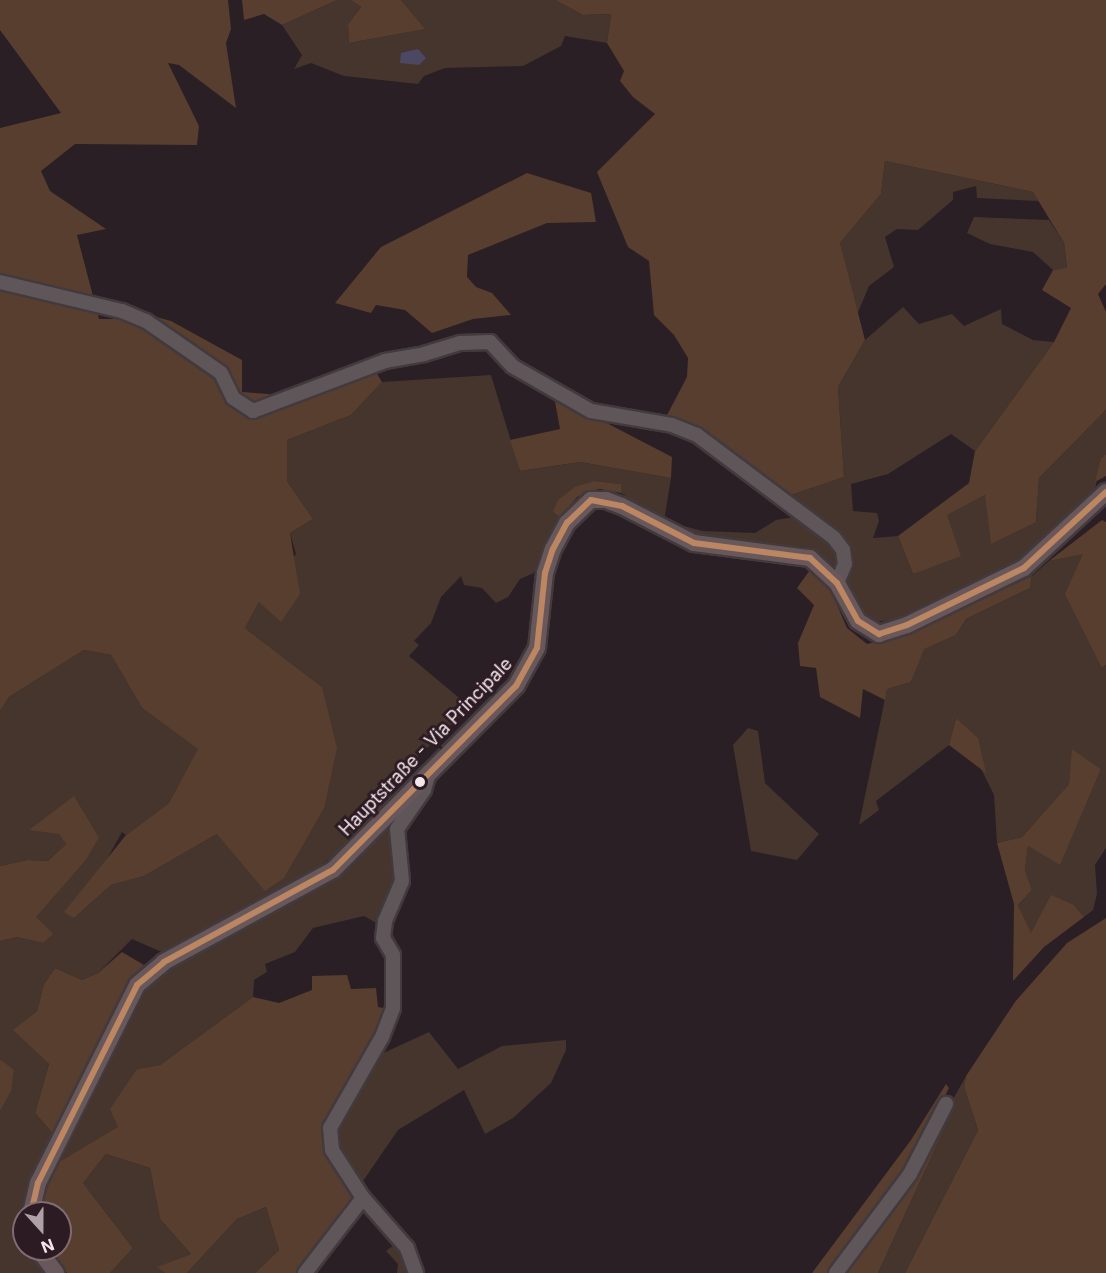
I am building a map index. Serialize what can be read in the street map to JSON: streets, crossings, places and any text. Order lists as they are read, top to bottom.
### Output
{
  "streets": {
    "main road": ["Hauptstraße - Via Principale"]
  },
  "north": "bottom"
}
